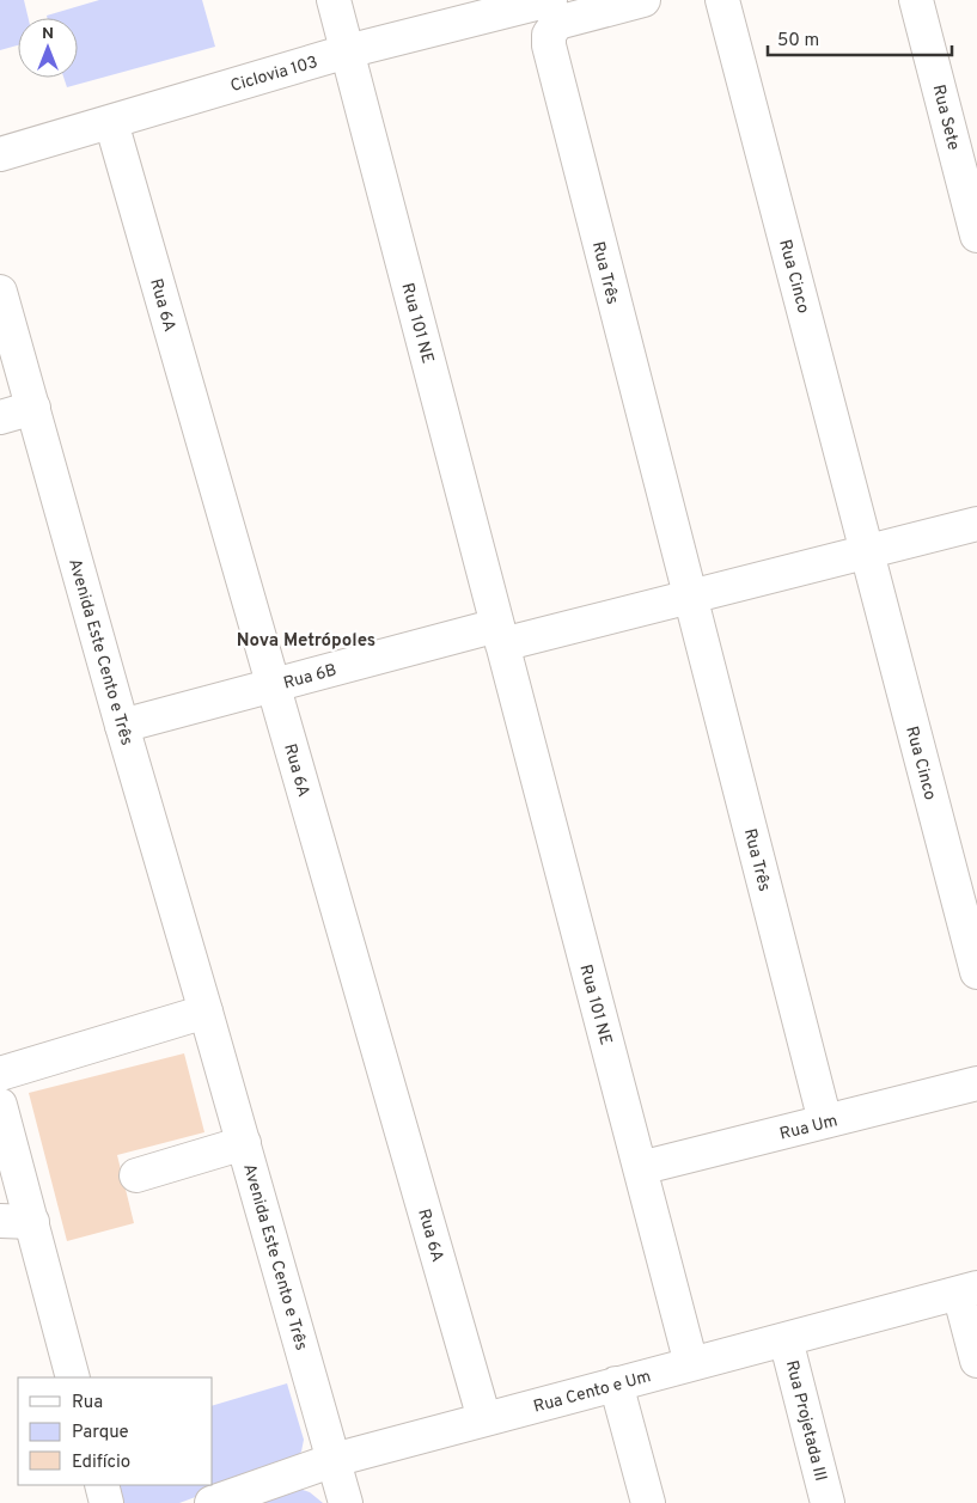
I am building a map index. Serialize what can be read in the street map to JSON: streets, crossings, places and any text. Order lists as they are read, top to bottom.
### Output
{
  "streets": {
    "street": [
      "Ciclovia 103",
      "Rua Sete",
      "Rua Três",
      "Rua Cinco",
      "Rua 6A",
      "Rua 101 NE",
      "Avenida Este Cento e Três",
      "Rua 6B",
      "Rua Um",
      "Rua Cento e Um",
      "Rua Projetada III"
    ]
  },
  "crossings": [
    ["Ciclovia 103", "Rua 6A"],
    ["Ciclovia 103", "Rua 101 NE"],
    ["Rua Três", "Rua Um"],
    ["Rua 6A", "Rua 6B"],
    ["Rua 6A", "Rua Cento e Um"],
    ["Rua 101 NE", "Rua 6B"],
    ["Rua 101 NE", "Rua Um"],
    ["Rua 101 NE", "Rua Cento e Um"],
    ["Avenida Este Cento e Três", "Rua 6B"],
    ["Avenida Este Cento e Três", "Rua Cento e Um"],
    ["Rua Cento e Um", "Rua Projetada III"]
  ],
  "districts": ["Nova Metrópoles"],
  "legend": ["Rua", "Parque", "Edifício"],
  "scale_bar": "50 m",
  "north": "top"
}
